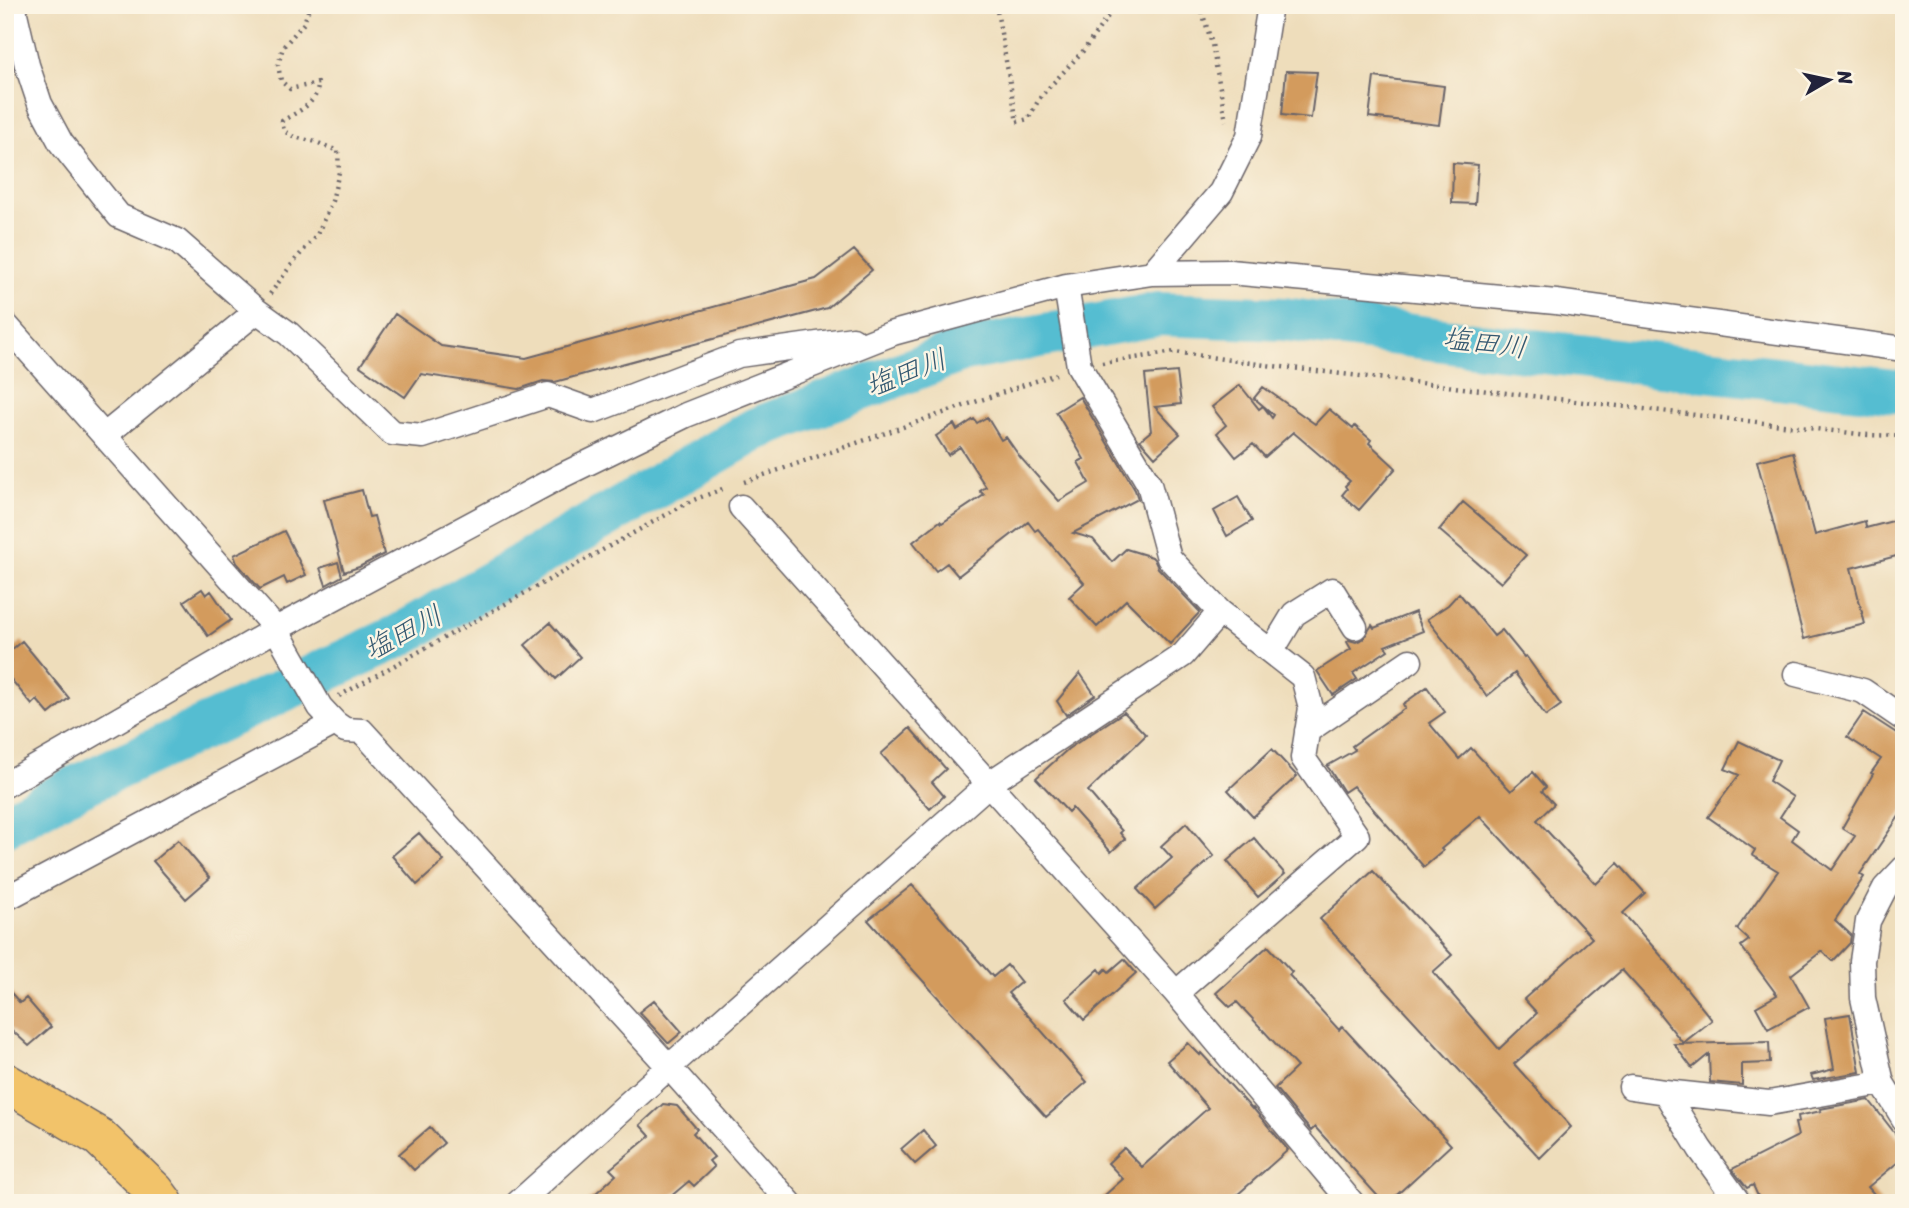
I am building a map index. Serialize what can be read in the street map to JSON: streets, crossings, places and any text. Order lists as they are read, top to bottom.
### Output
{
  "water": ["塩田川"],
  "north": "right"
}
